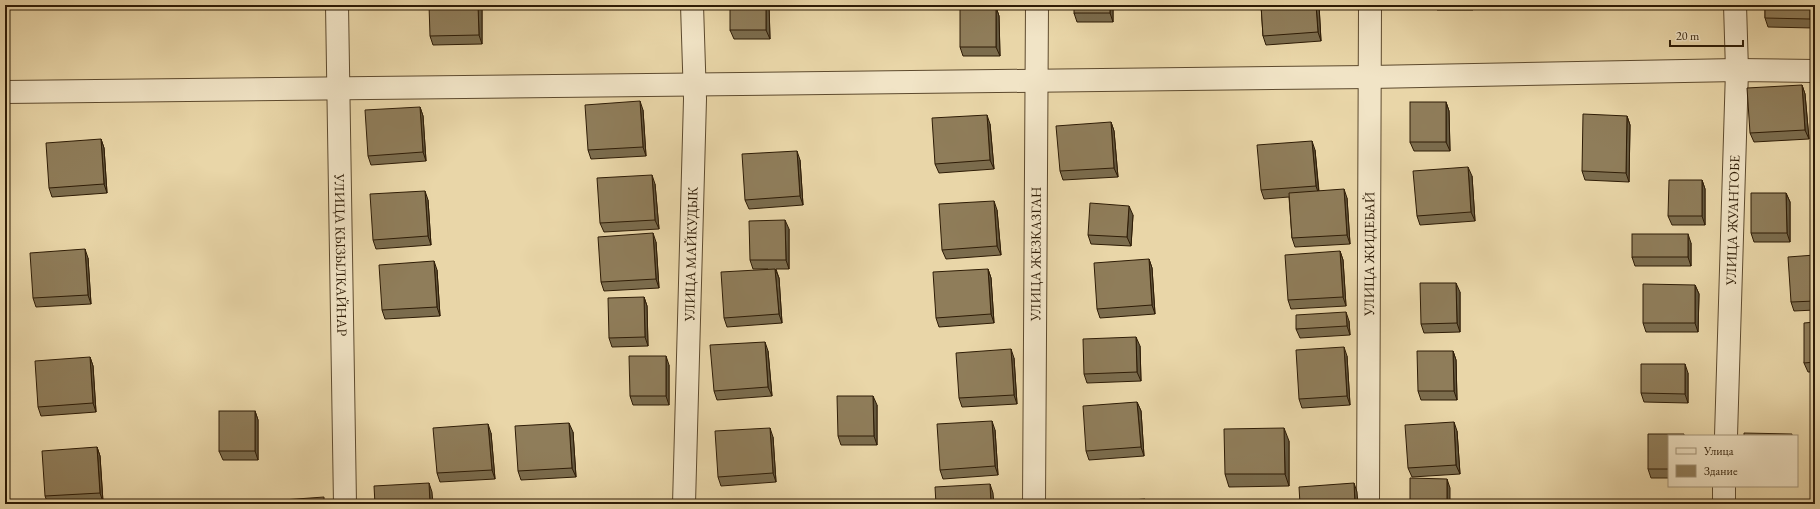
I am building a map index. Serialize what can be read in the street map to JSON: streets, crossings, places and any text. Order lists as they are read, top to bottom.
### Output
{
  "streets": {
    "street": [
      "УЛИЦА ЖУАНТОБЕ",
      "УЛИЦА ЖЕЗКАЗГАН",
      "УЛИЦА КЫЗЫЛКАЙНАР",
      "УЛИЦА МАЙКУДЫК",
      "УЛИЦА ЖИДЕБАЙ"
    ]
  },
  "legend": ["Улица", "Здание"],
  "scale_bar": "20 m"
}
